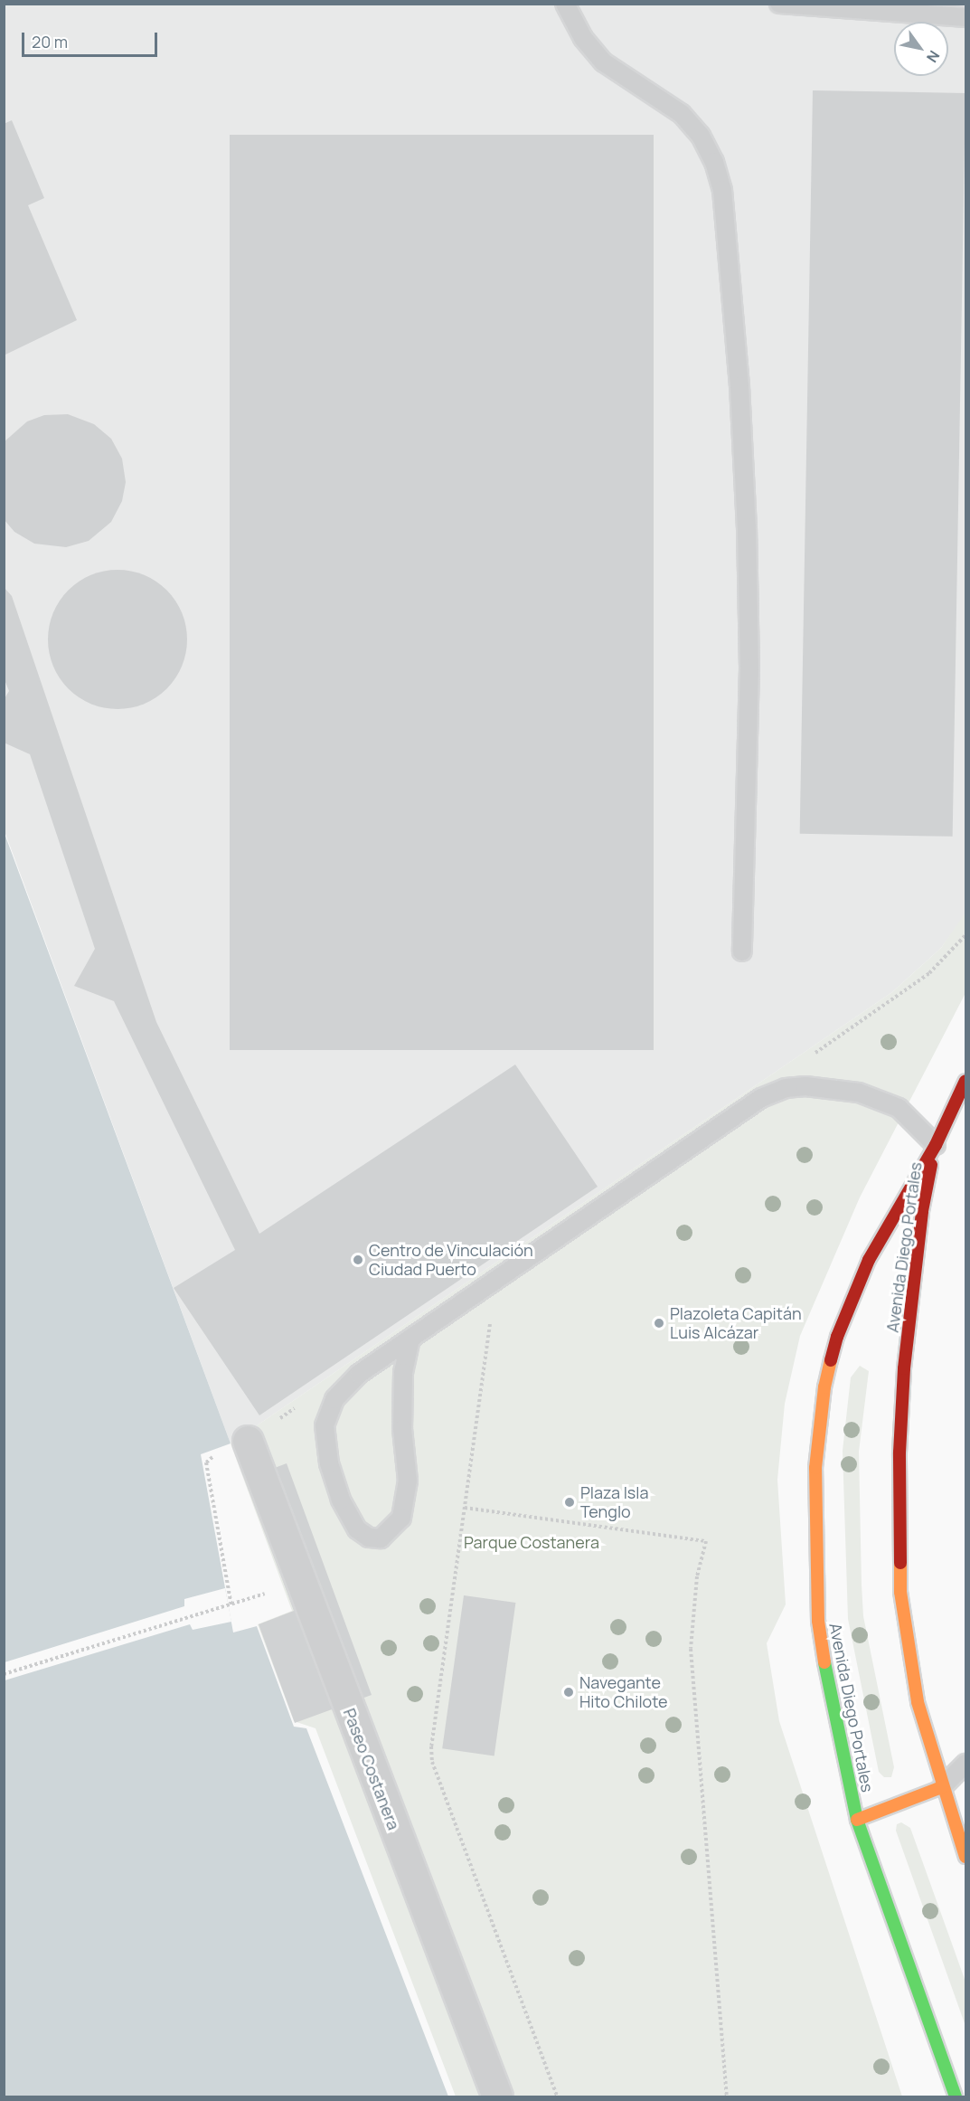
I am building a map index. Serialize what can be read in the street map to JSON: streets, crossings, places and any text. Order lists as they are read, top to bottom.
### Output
{
  "streets": {
    "main road": ["Avenida Diego Portales"],
    "street": ["Paseo Costanera"]
  },
  "parks": ["Parque Costanera"],
  "places": [
    "Centro de Vinculación Ciudad Puerto",
    "Plazoleta Capitán Luis Alcázar",
    "Plaza Isla Tenglo",
    "Navegante Hito Chilote"
  ],
  "scale_bar": "20 m",
  "north": "bottom right"
}
